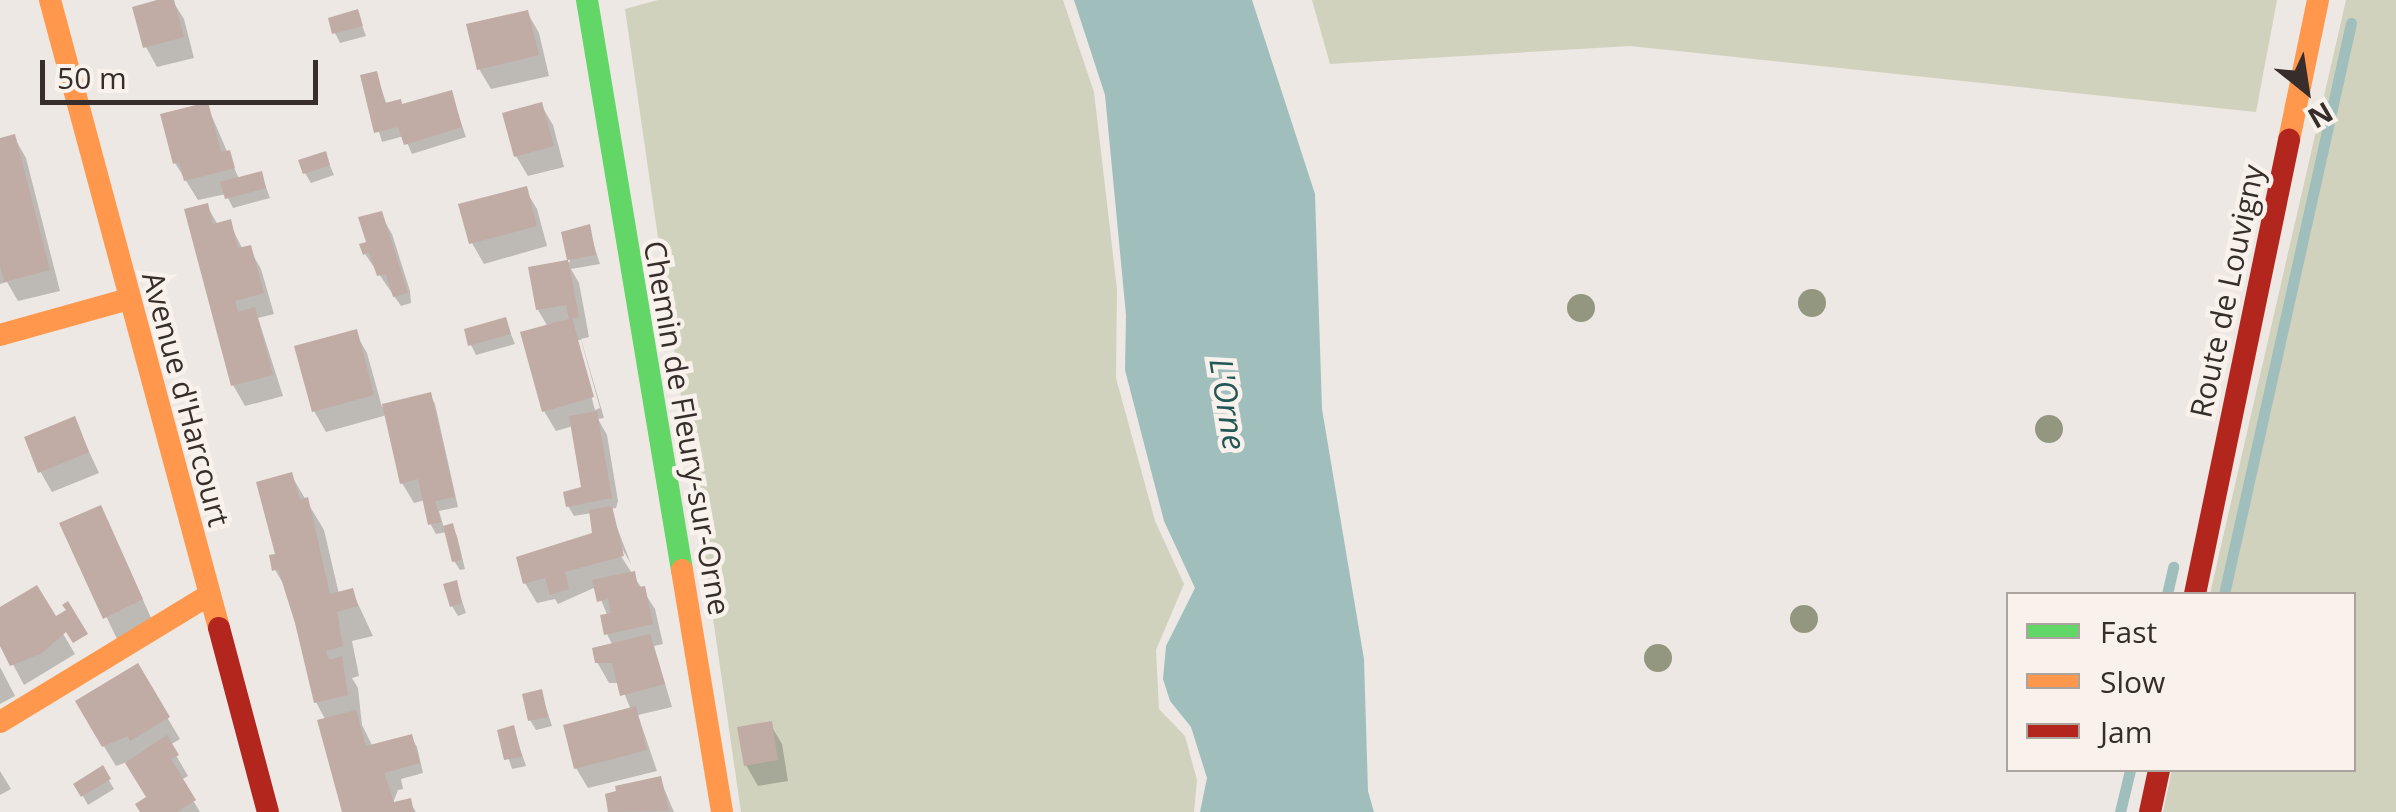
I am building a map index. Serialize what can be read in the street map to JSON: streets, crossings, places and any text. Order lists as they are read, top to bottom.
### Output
{
  "streets": {
    "street": ["Route de Louvigny", "Avenue d'Harcourt", "Chemin de Fleury-sur-Orne"]
  },
  "water": ["L'Orne"],
  "legend": ["Fast", "Slow", "Jam"],
  "scale_bar": "50 m",
  "north": "bottom right"
}
